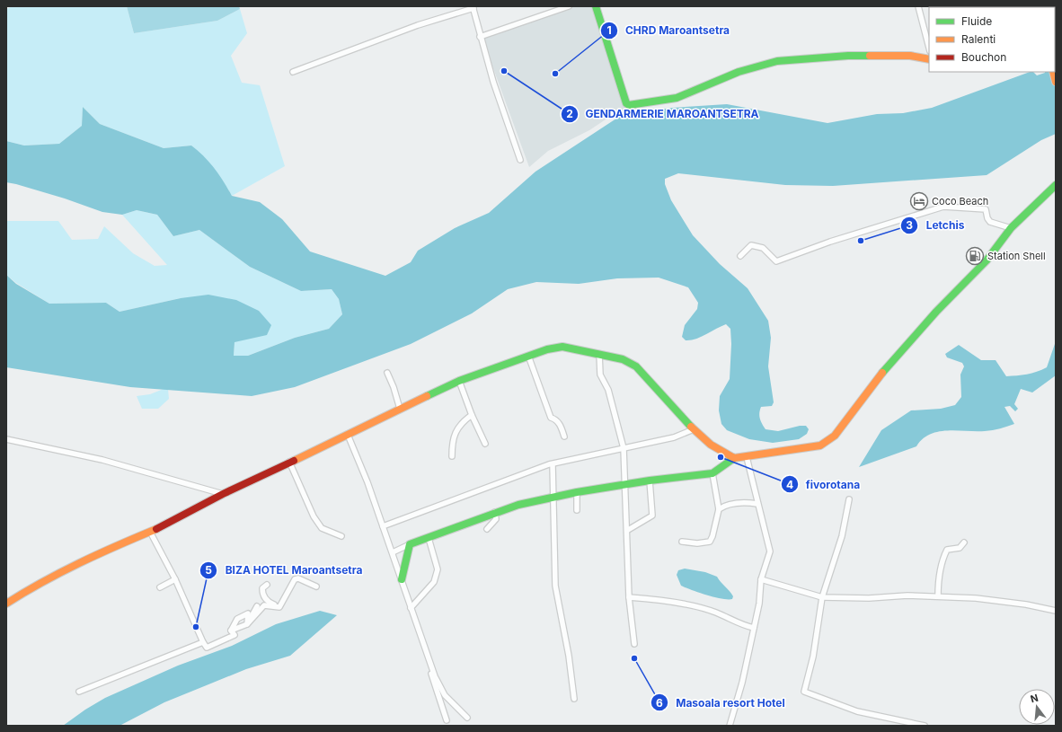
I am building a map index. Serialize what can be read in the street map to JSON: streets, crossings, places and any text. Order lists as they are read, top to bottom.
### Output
{
  "places": {
    "other": [
      "GENDARMERIE MAROANTSETRA",
      "CHRD Maroantsetra",
      "Letchis",
      "fivorotana",
      "BIZA HOTEL Maroantsetra",
      "Masoala resort Hotel"
    ],
    "hotel": ["Coco Beach"],
    "fuel station": ["Station Shell"]
  },
  "legend": ["Fluide", "Ralenti", "Bouchon"],
  "north": "top"
}
